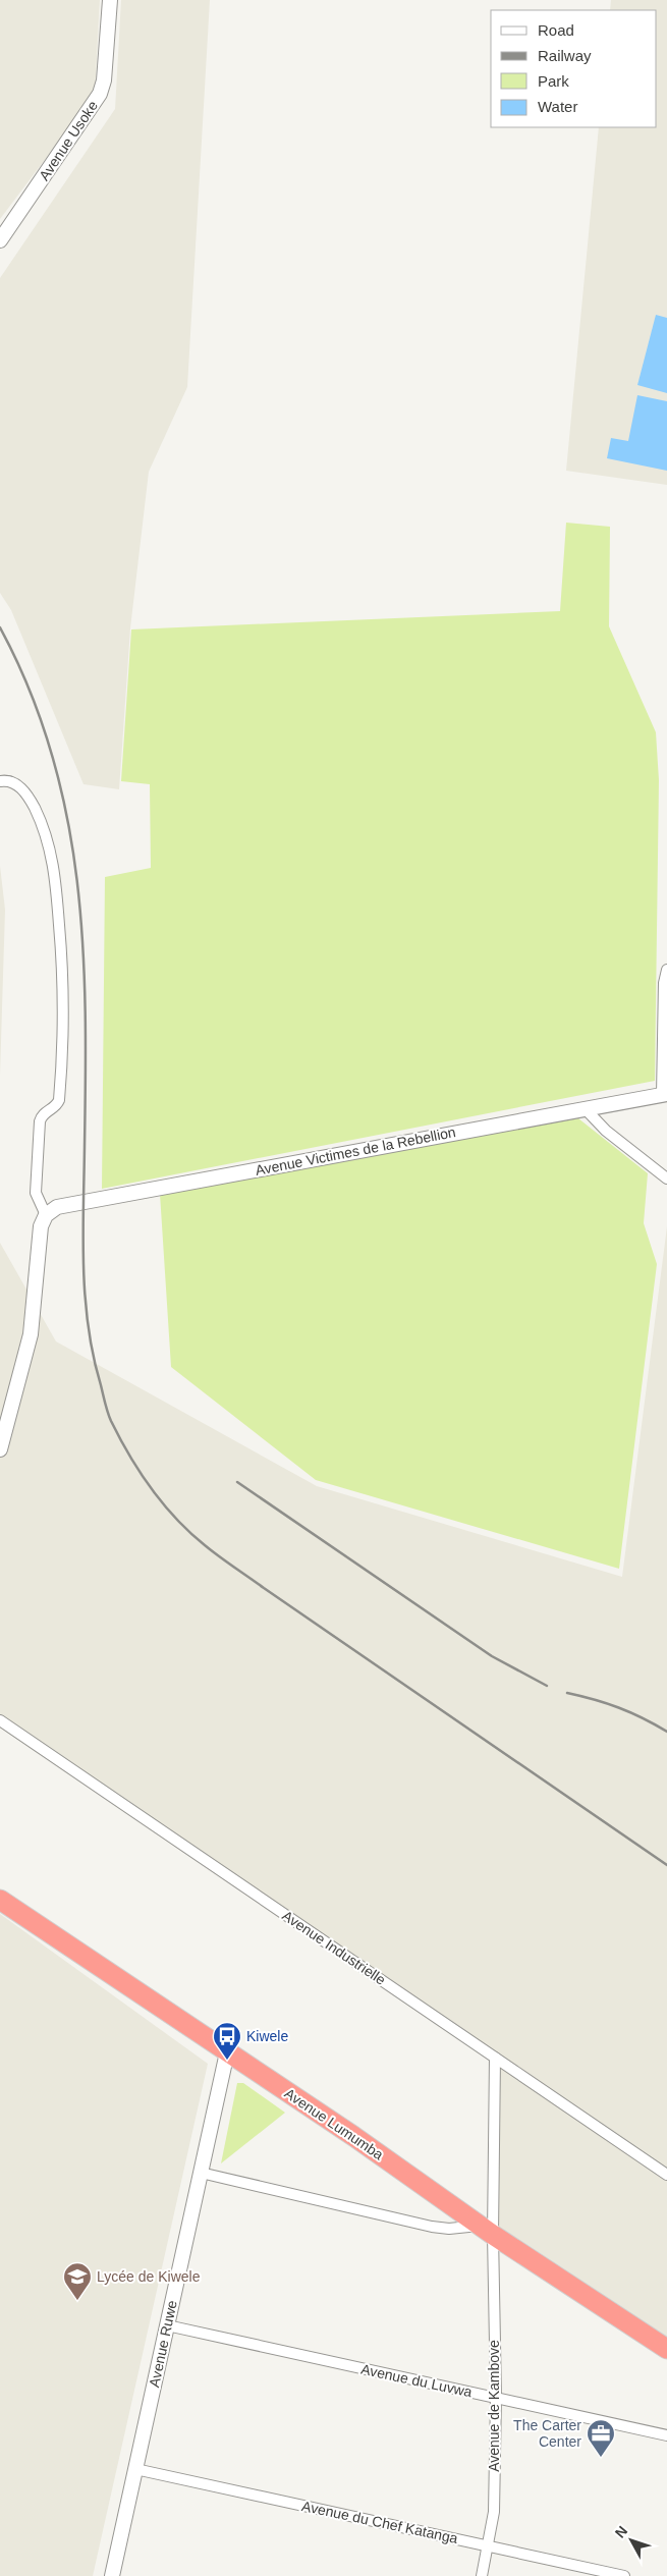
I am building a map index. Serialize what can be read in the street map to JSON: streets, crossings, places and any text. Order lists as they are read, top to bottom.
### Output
{
  "streets": {
    "highway": ["Avenue Lumumba"],
    "street": [
      "Avenue Usoke",
      "Avenue Victimes de la Rebellion",
      "Avenue Industrielle",
      "Avenue Ruwe",
      "Avenue du Luvwa",
      "Avenue de Kambove",
      "Avenue du Chef Katanga"
    ]
  },
  "crossings": [
    ["Avenue Industrielle", "Avenue de Kambove"],
    ["Avenue Lumumba", "Avenue Ruwe"],
    ["Avenue Lumumba", "Avenue de Kambove"],
    ["Avenue Ruwe", "Avenue du Luvwa"],
    ["Avenue Ruwe", "Avenue du Chef Katanga"],
    ["Avenue du Luvwa", "Avenue de Kambove"],
    ["Avenue de Kambove", "Avenue du Chef Katanga"]
  ],
  "places": {
    "bus stop": ["Kiwele"],
    "school or university": ["Lycée de Kiwele"],
    "office": ["The Carter Center"]
  },
  "legend": [
    "Road",
    "Railway",
    "Park",
    "Water"
  ],
  "north": "top left"
}
